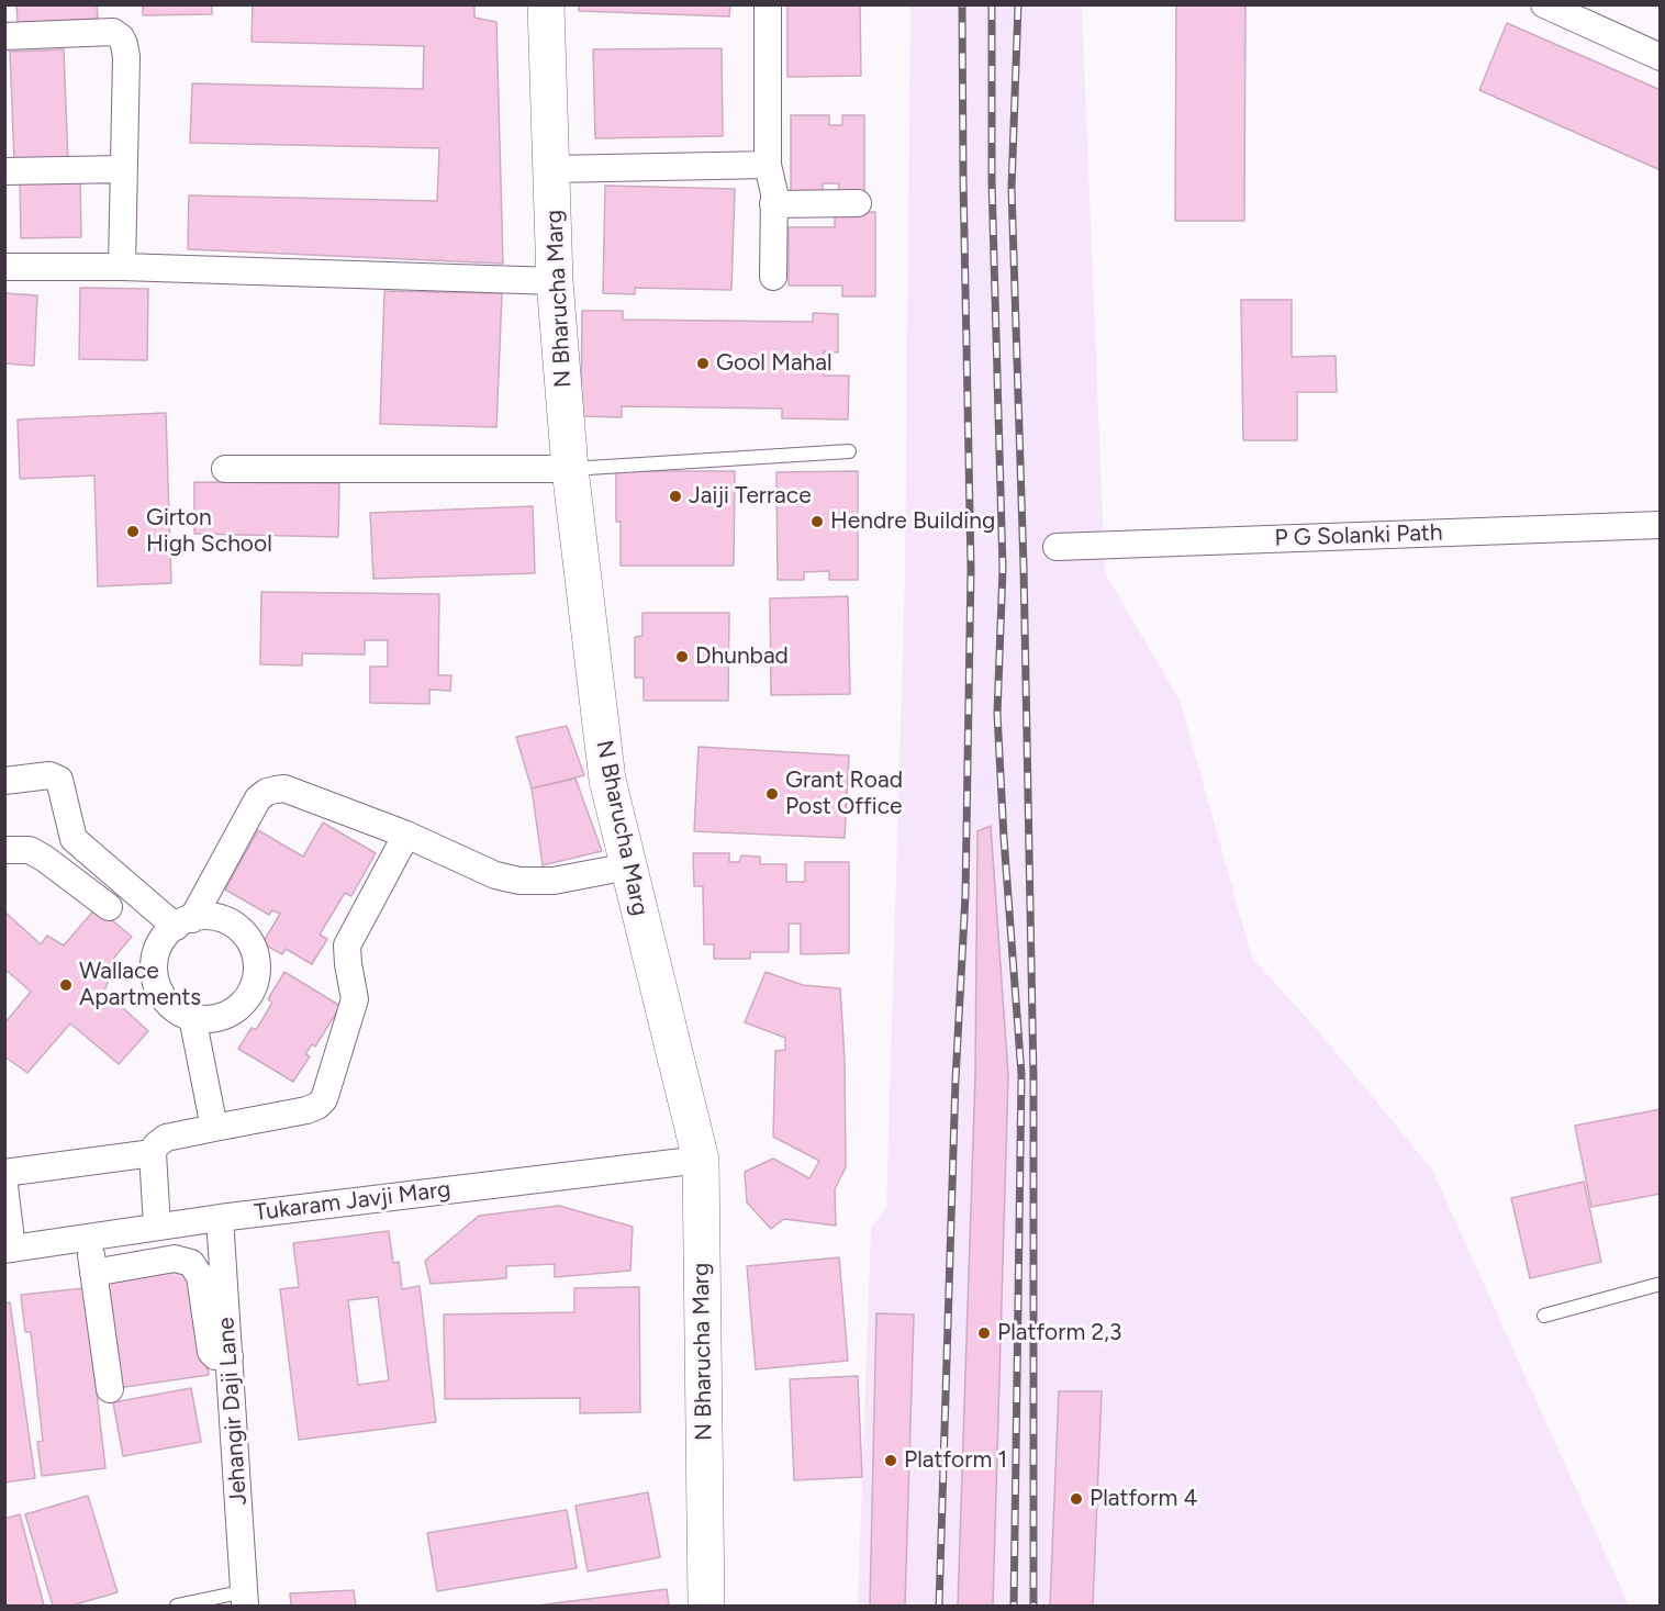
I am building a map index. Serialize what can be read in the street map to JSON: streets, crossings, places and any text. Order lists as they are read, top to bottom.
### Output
{
  "streets": {
    "street": [
      "N Bharucha Marg",
      "P G Solanki Path",
      "Tukaram Javji Marg",
      "Jehangir Daji Lane"
    ]
  },
  "crossings": [
    ["N Bharucha Marg", "Tukaram Javji Marg"],
    ["Tukaram Javji Marg", "Jehangir Daji Lane"]
  ],
  "places": [
    "Gool Mahal",
    "Jaiji Terrace",
    "Hendre Building",
    "Girton High School",
    "Dhunbad",
    "Grant Road Post Office",
    "Wallace Apartments",
    "Platform 2,3",
    "Platform 1",
    "Platform 4"
  ]
}
